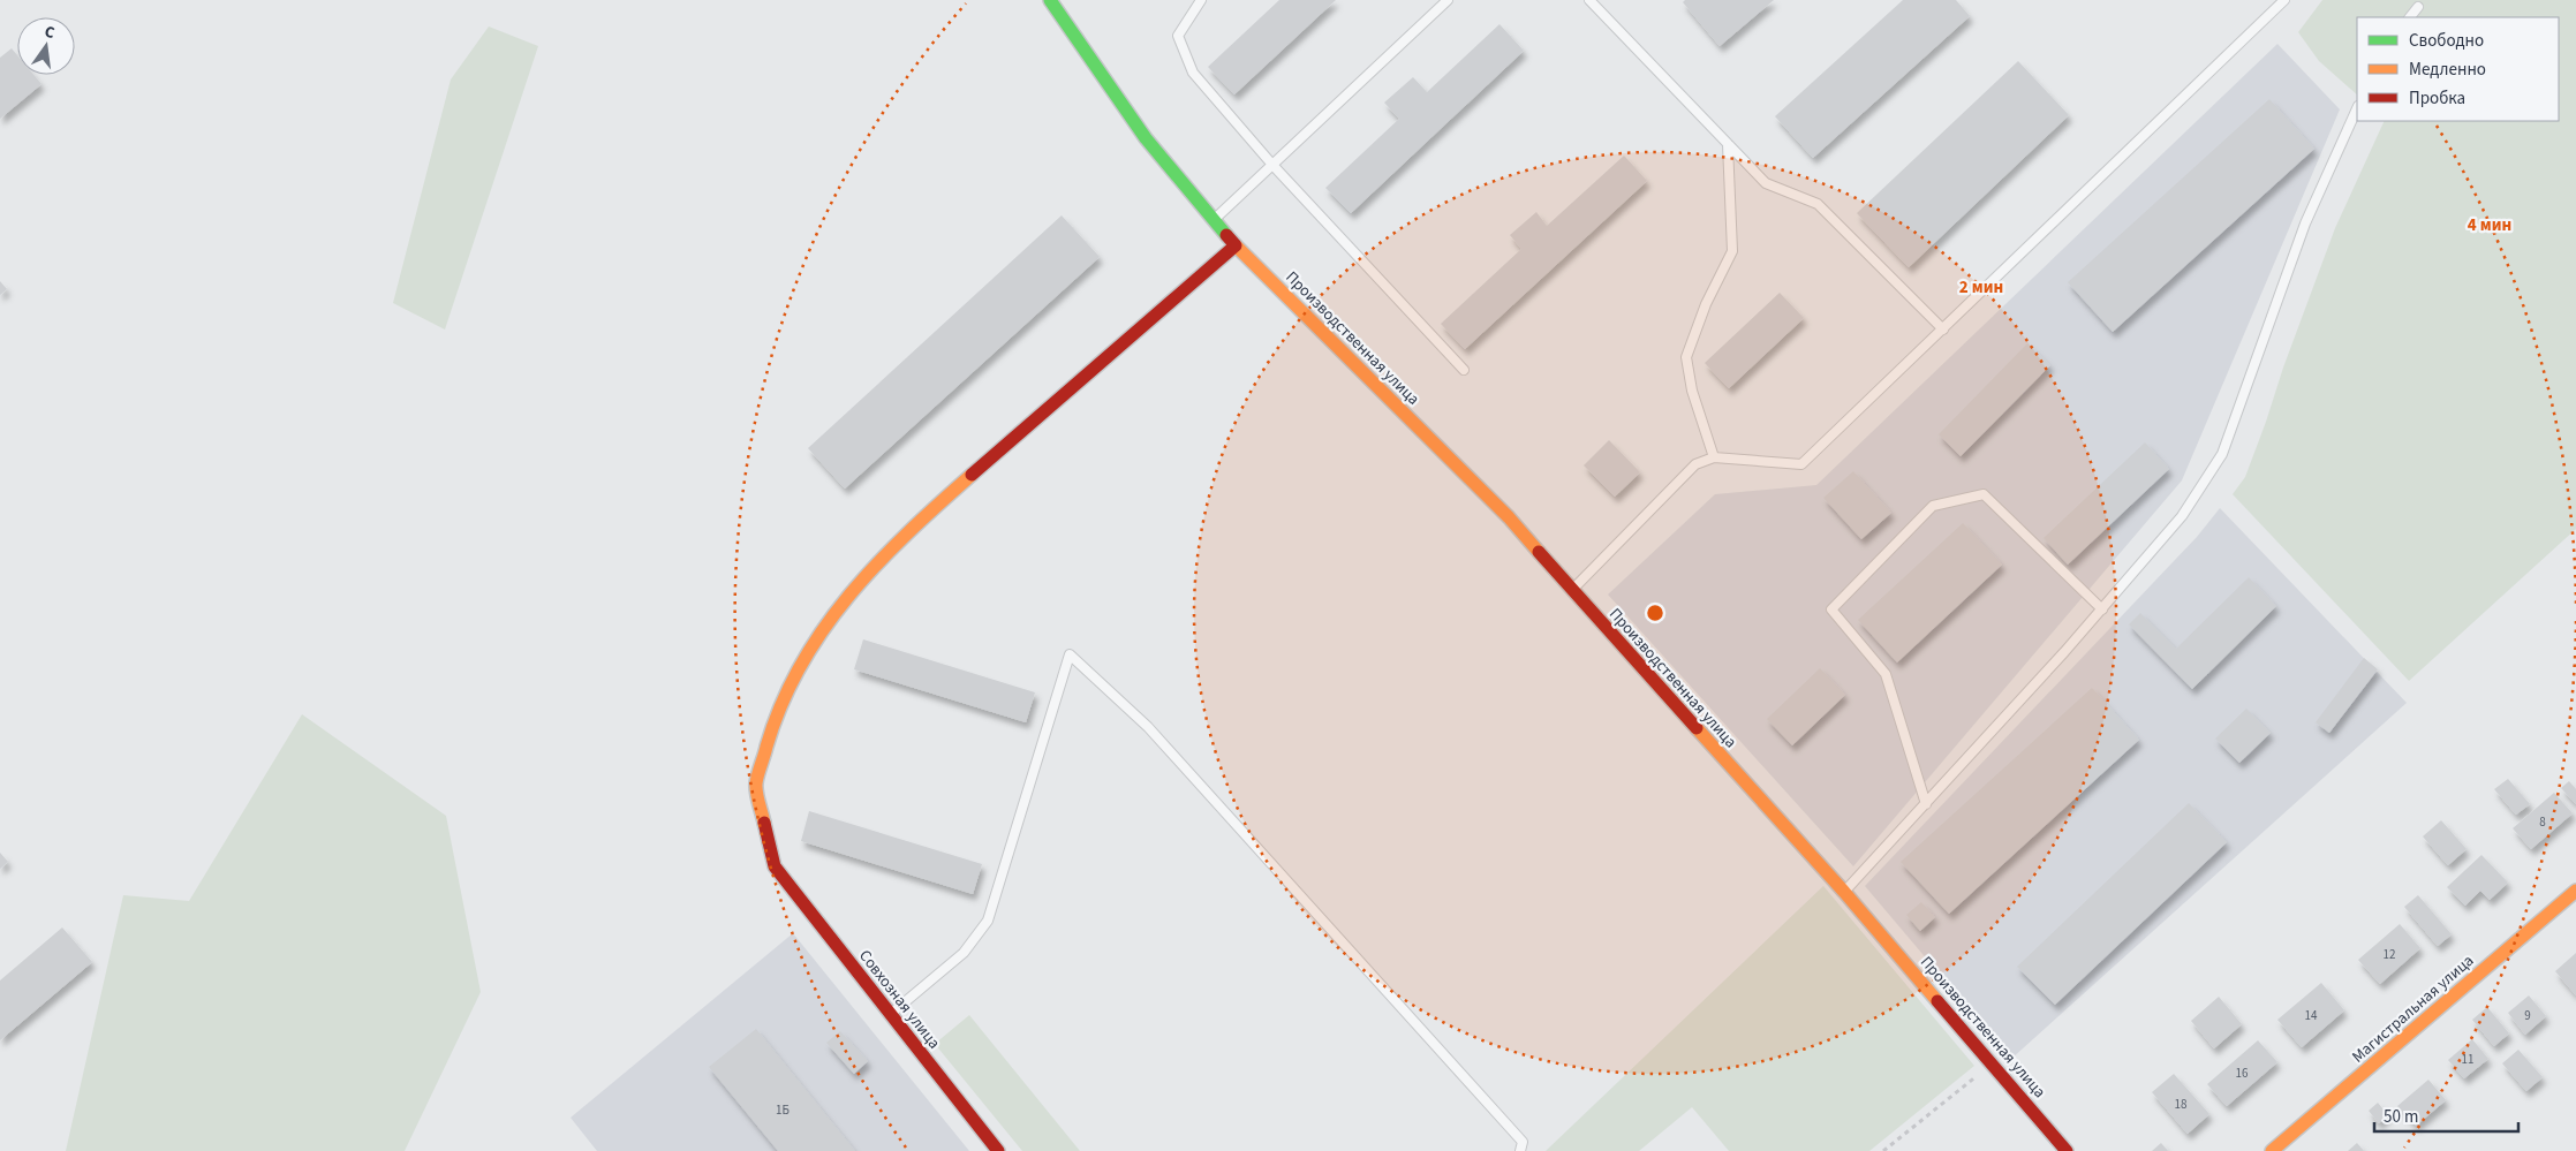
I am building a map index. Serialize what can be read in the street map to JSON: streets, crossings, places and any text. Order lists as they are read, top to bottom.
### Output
{
  "streets": {
    "street": ["Производственная улица", "Совхозная улица", "Магистральная улица"]
  },
  "crossings": [
    ["Производственная улица", "Совхозная улица"]
  ],
  "house_numbers": [
    "8",
    "12",
    "14",
    "9",
    "11",
    "16",
    "18",
    "1Б"
  ],
  "legend": ["Свободно", "Медленно", "Пробка"],
  "scale_bar": "50 m",
  "north": "top",
  "rings": ["4 мин", "2 мин"]
}
